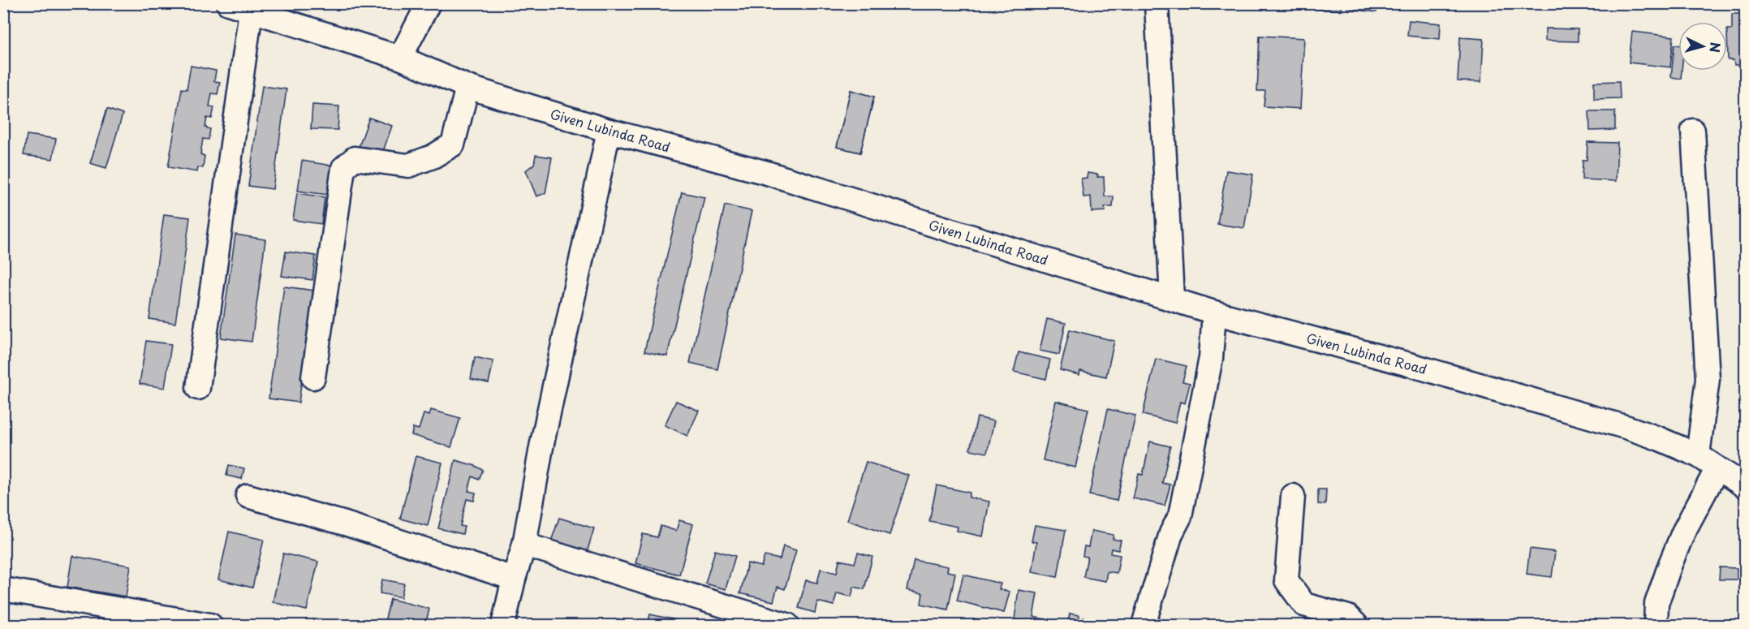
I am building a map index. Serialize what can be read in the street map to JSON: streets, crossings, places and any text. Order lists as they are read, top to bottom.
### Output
{
  "streets": {
    "street": ["Given Lubinda Road"]
  },
  "north": "right"
}
